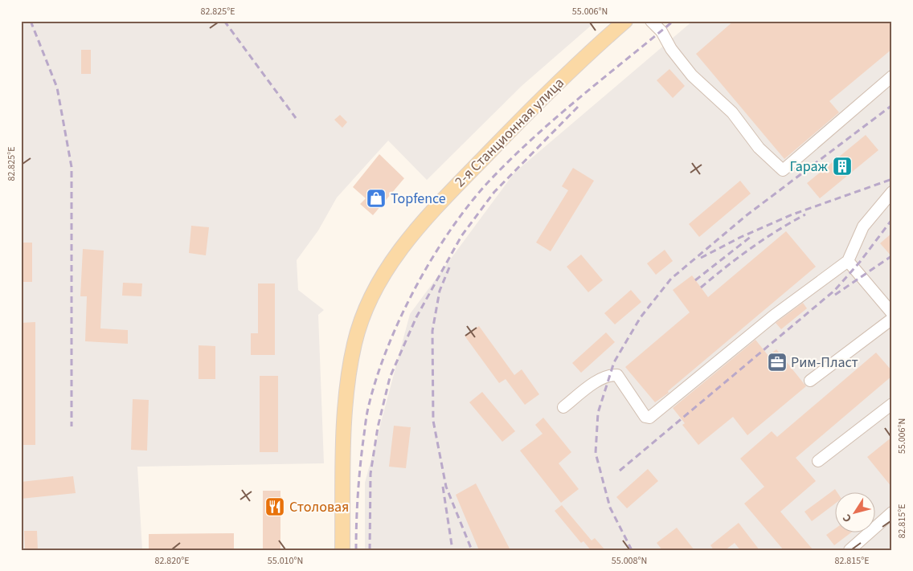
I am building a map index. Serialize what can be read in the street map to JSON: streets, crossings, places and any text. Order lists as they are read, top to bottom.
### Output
{
  "streets": {
    "main road": ["2-я Станционная улица"]
  },
  "places": {
    "building": ["Гараж"],
    "shop": ["Topfence"],
    "office": ["Рим-Пласт"],
    "restaurant": ["Столовая"]
  },
  "north": "bottom left",
  "coordinates": [
    "82.825°E",
    "55.006°N",
    "82.815°E",
    "82.820°E",
    "55.010°N",
    "55.008°N"
  ]
}
